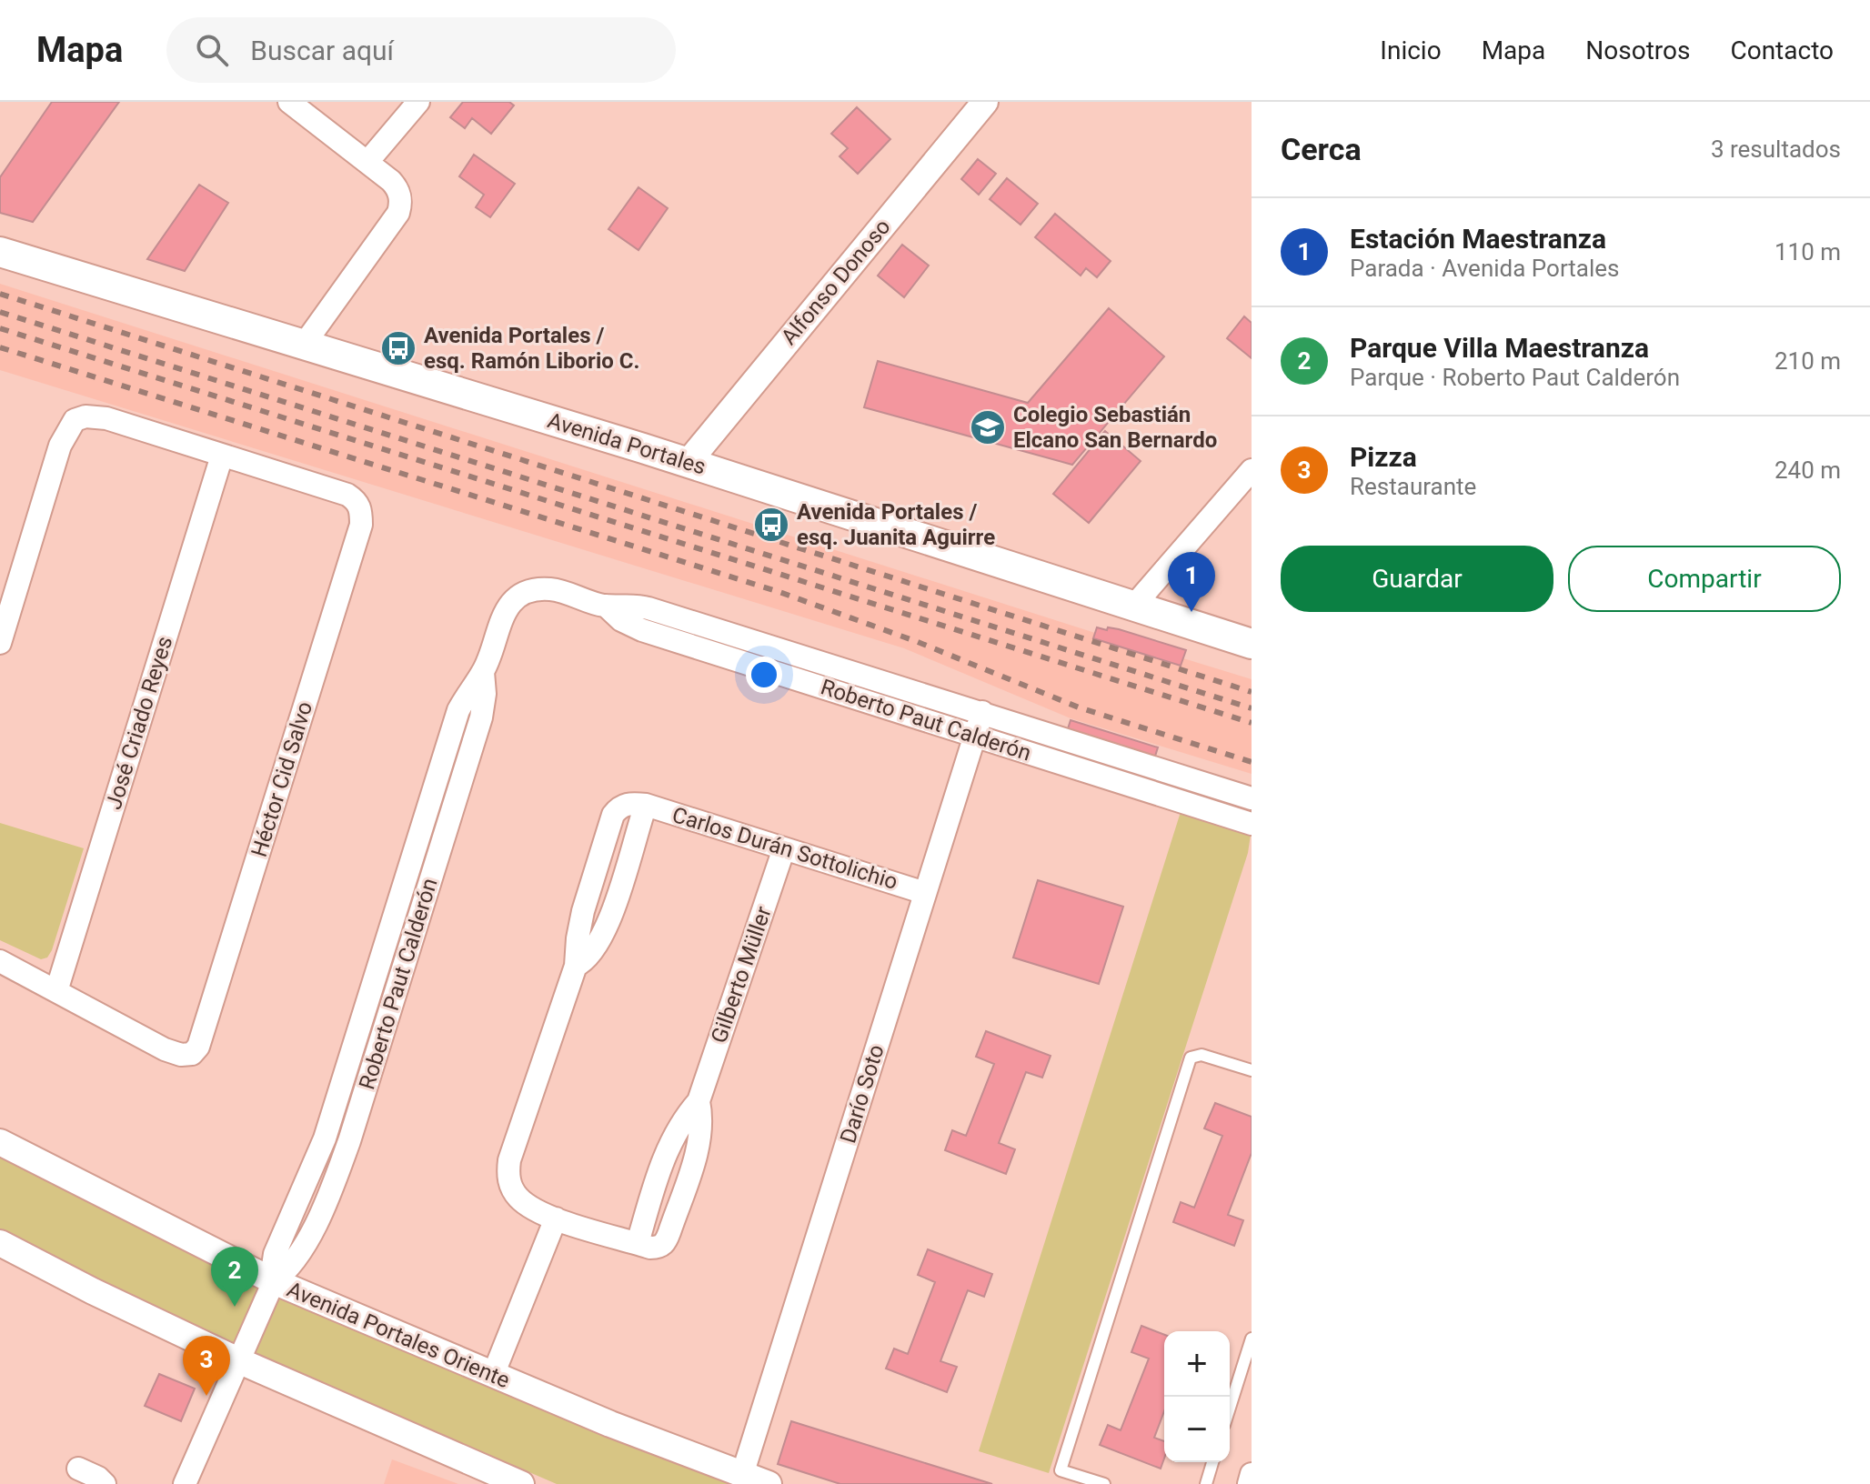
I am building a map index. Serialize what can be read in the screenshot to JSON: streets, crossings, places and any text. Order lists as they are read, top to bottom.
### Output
{
  "streets": {
    "main road": ["Avenida Portales"],
    "street": [
      "Alfonso Donoso",
      "Roberto Paut Calderón",
      "José Criado Reyes",
      "Héctor Cid Salvo",
      "Carlos Durán Sottolichio",
      "Gilberto Müller",
      "Darío Soto",
      "Avenida Portales Oriente"
    ]
  },
  "crossings": [
    ["Alfonso Donoso", "Avenida Portales"],
    ["Roberto Paut Calderón", "Darío Soto"],
    ["Roberto Paut Calderón", "Avenida Portales Oriente"],
    ["José Criado Reyes", "Héctor Cid Salvo"],
    ["Carlos Durán Sottolichio", "Gilberto Müller"],
    ["Carlos Durán Sottolichio", "Darío Soto"],
    ["Darío Soto", "Avenida Portales Oriente"]
  ],
  "places": {
    "bus stop": ["Avenida Portales / esq. Ramón Liborio C.", "Avenida Portales / esq. Juanita Aguirre"],
    "school or university": ["Colegio Sebastián Elcano San Bernardo"]
  },
  "page": {
    "header": "Mapa",
    "search": "Buscar aquí",
    "nav": [
      "Inicio",
      "Mapa",
      "Nosotros",
      "Contacto"
    ],
    "heading": ["Cerca", "3 resultados"],
    "list": [
      {
        "mark": "1",
        "name": "Estación Maestranza",
        "note": "Parada · Avenida Portales",
        "value": "110 m"
      },
      {
        "mark": "2",
        "name": "Parque Villa Maestranza",
        "note": "Parque · Roberto Paut Calderón",
        "value": "210 m"
      },
      {
        "mark": "3",
        "name": "Pizza",
        "note": "Restaurante",
        "value": "240 m"
      }
    ],
    "buttons": ["Guardar", "Compartir"],
    "pins": ["1", "2", "3"],
    "map_buttons": ["+", "−"]
  }
}
